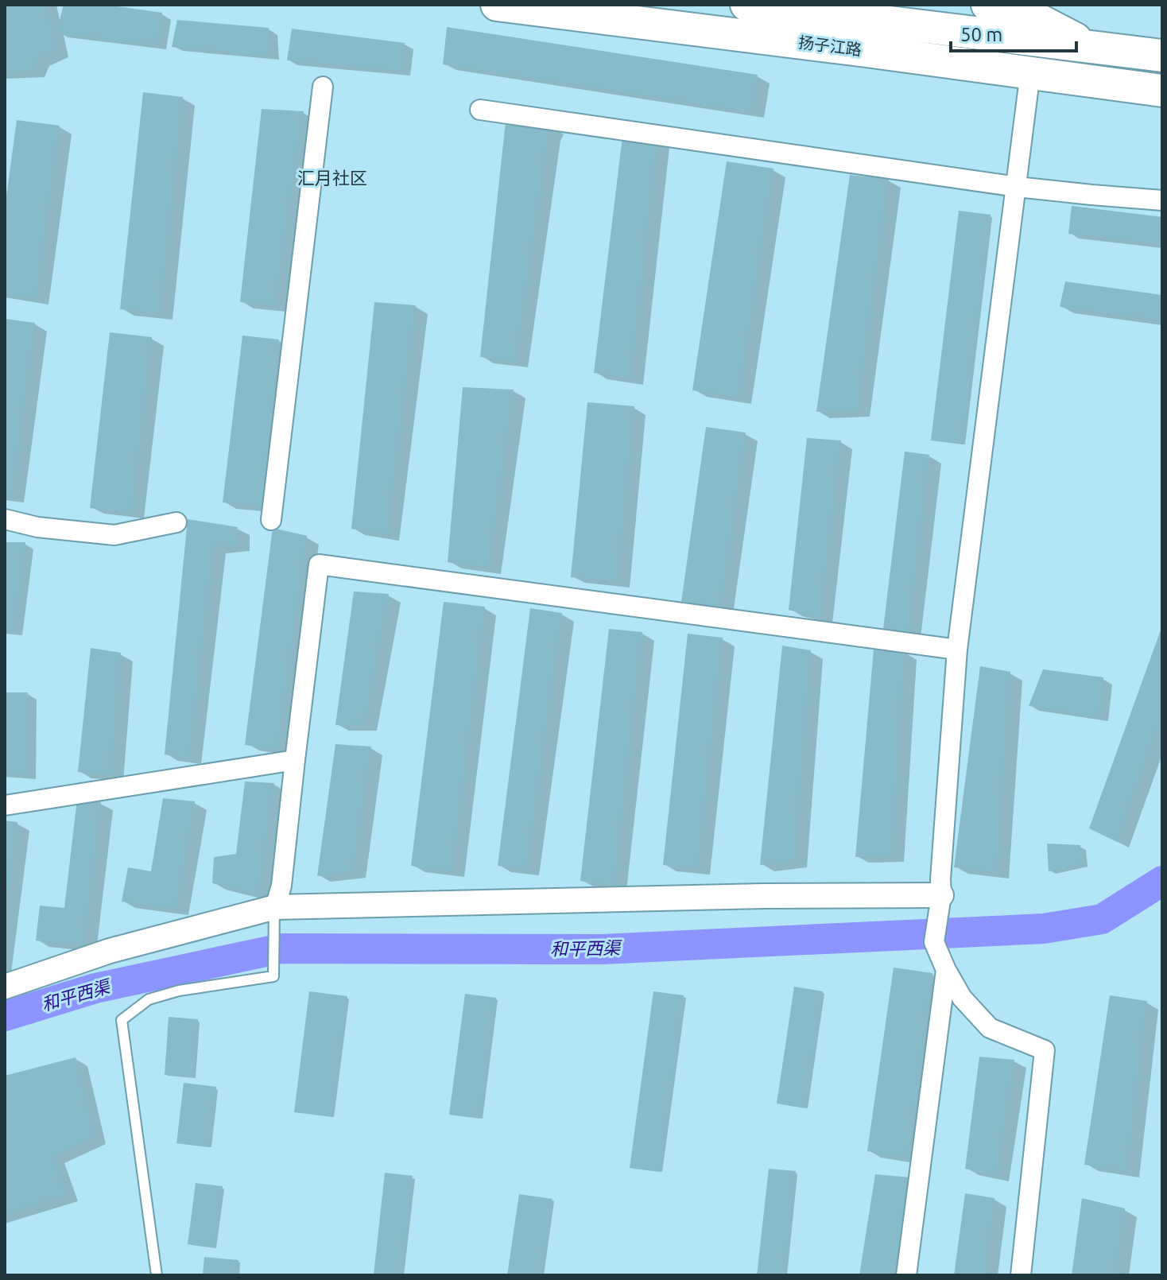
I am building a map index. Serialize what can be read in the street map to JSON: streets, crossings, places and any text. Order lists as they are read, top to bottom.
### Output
{
  "streets": {
    "main road": ["扬子江路"]
  },
  "districts": ["汇月社区"],
  "water": ["和平西渠"],
  "scale_bar": "50 m"
}
